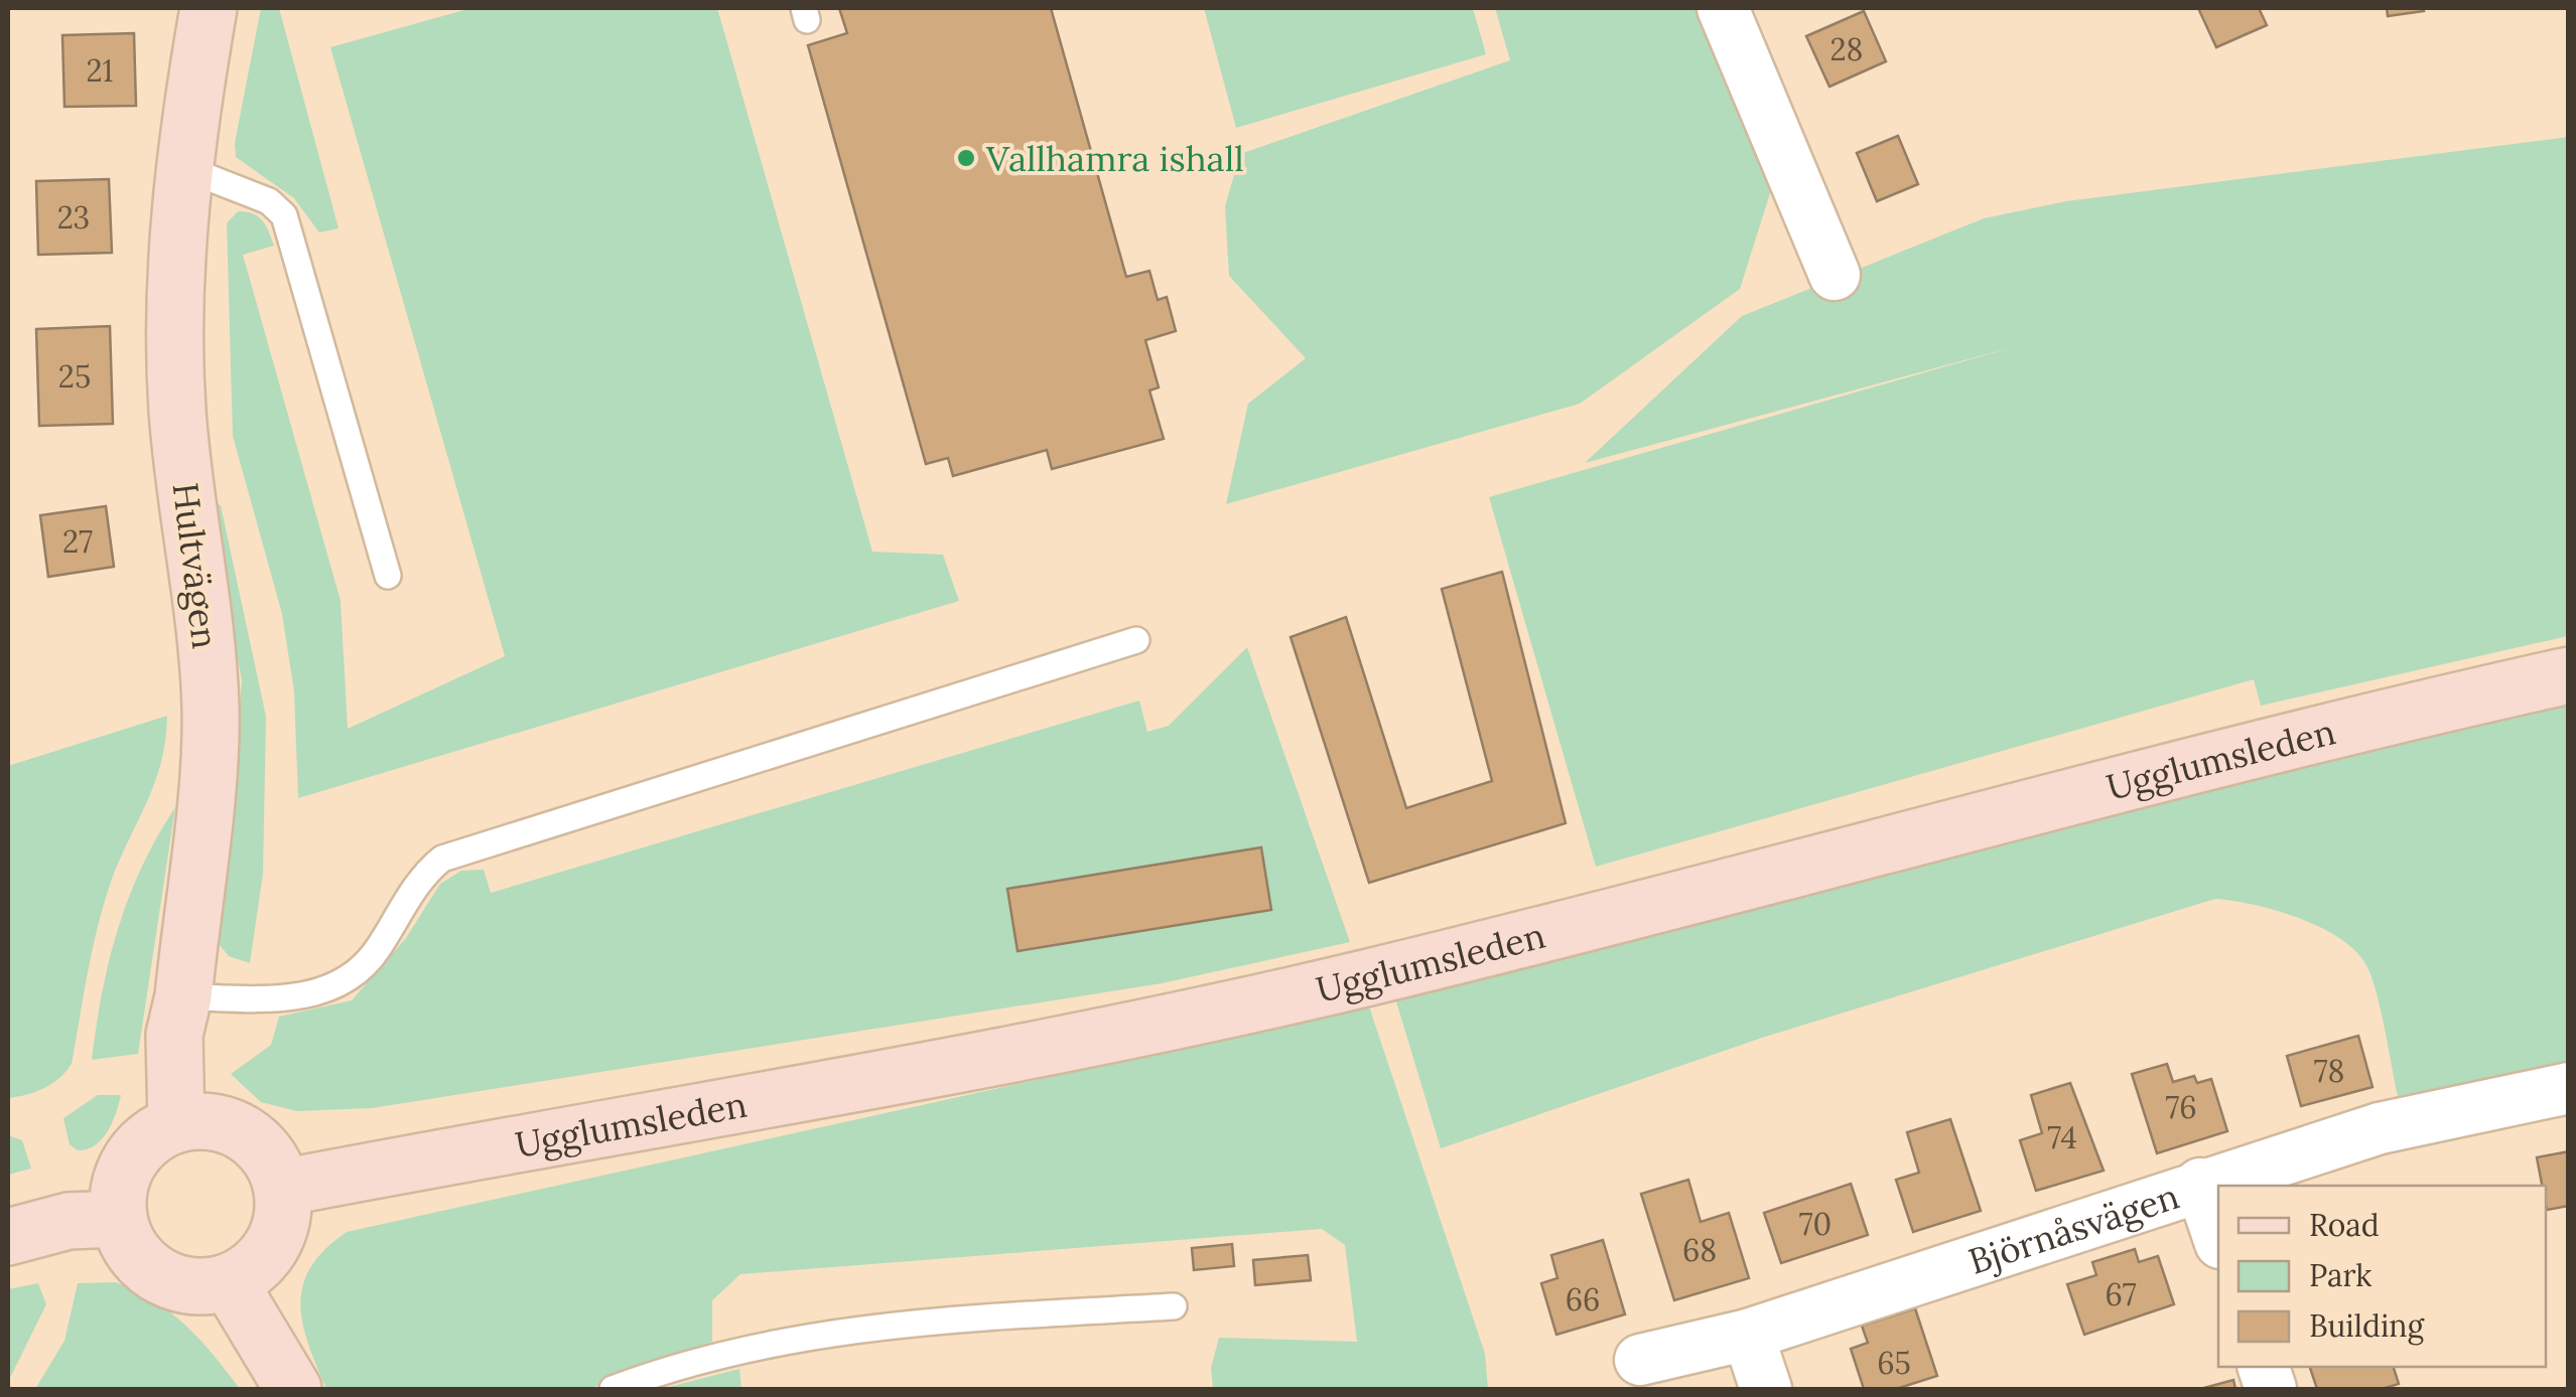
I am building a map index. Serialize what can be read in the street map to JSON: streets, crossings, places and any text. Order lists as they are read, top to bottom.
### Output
{
  "streets": {
    "street": ["Hultvägen", "Ugglumsleden", "Björnåsvägen"]
  },
  "crossings": [
    ["Hultvägen", "Ugglumsleden"]
  ],
  "places": ["Vallhamra ishall"],
  "house_numbers": [
    "28",
    "21",
    "23",
    "25",
    "27",
    "78",
    "76",
    "74",
    "70",
    "68",
    "67",
    "66",
    "65"
  ],
  "legend": ["Road", "Park", "Building"]
}
